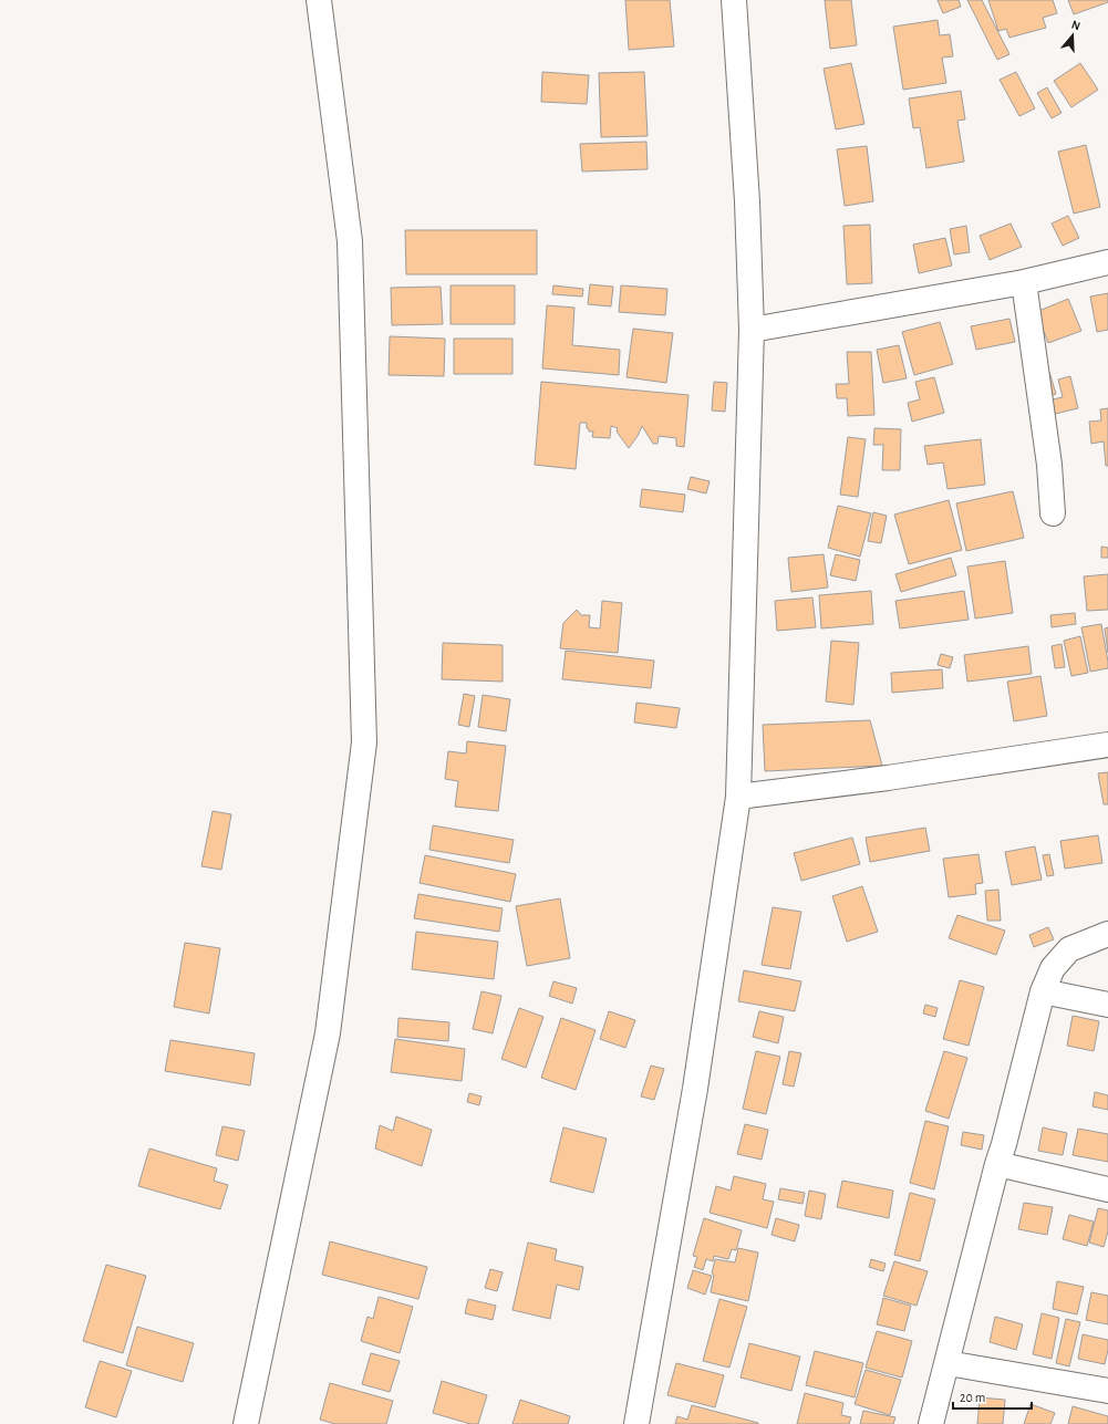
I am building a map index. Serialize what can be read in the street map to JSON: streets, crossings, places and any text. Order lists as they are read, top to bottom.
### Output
{
  "scale_bar": "20 m",
  "north": "top"
}
